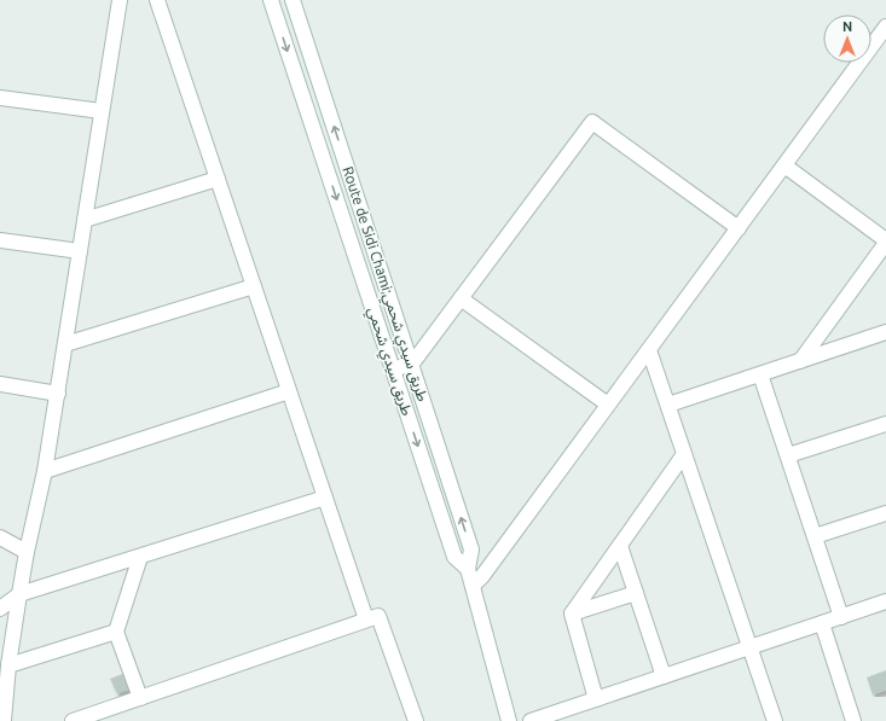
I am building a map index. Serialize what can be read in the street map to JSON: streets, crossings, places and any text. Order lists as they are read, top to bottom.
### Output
{
  "streets": {
    "street": ["Route de Sidi Chami;طريق سيدي شحمي", "طريق سيدي شحمي"]
  },
  "crossings": [
    ["Route de Sidi Chami;طريق سيدي شحمي", "طريق سيدي شحمي"]
  ],
  "north": "top"
}
